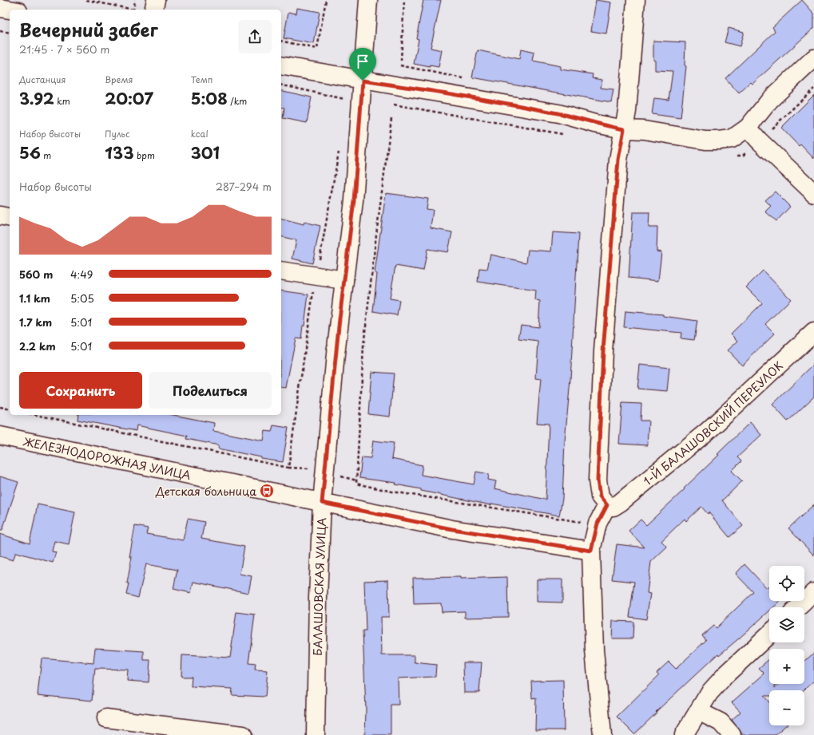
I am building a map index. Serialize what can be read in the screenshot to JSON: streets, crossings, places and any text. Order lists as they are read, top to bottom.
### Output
{
  "streets": {
    "street": ["1-Й БАЛАШОВСКИЙ ПЕРЕУЛОК", "ЖЕЛЕЗНОДОРОЖНАЯ УЛИЦА", "БАЛАШОВСКАЯ УЛИЦА"]
  },
  "crossings": [
    ["ЖЕЛЕЗНОДОРОЖНАЯ УЛИЦА", "БАЛАШОВСКАЯ УЛИЦА"]
  ],
  "places": {
    "bus stop": ["Детская больница"]
  },
  "page": {
    "heading": ["Вечерний забег", "21:45 · 7 × 560 m"],
    "stats": [
      ["Дистанция", "3.92 km"],
      ["Время", "20:07"],
      ["Темп", "5:08 /km"],
      ["Набор высоты", "56 m"],
      ["Пульс", "133 bpm"],
      ["kcal", "301"]
    ],
    "chart": ["Набор высоты", "287–294 m"],
    "list": [
      {
        "name": "560 m",
        "note": "4:49"
      },
      {
        "name": "1.1 km",
        "note": "5:05"
      },
      {
        "name": "1.7 km",
        "note": "5:01"
      },
      {
        "name": "2.2 km",
        "note": "5:01"
      }
    ],
    "buttons": ["Сохранить", "Поделиться"],
    "map_buttons": ["+", "−"]
  }
}
